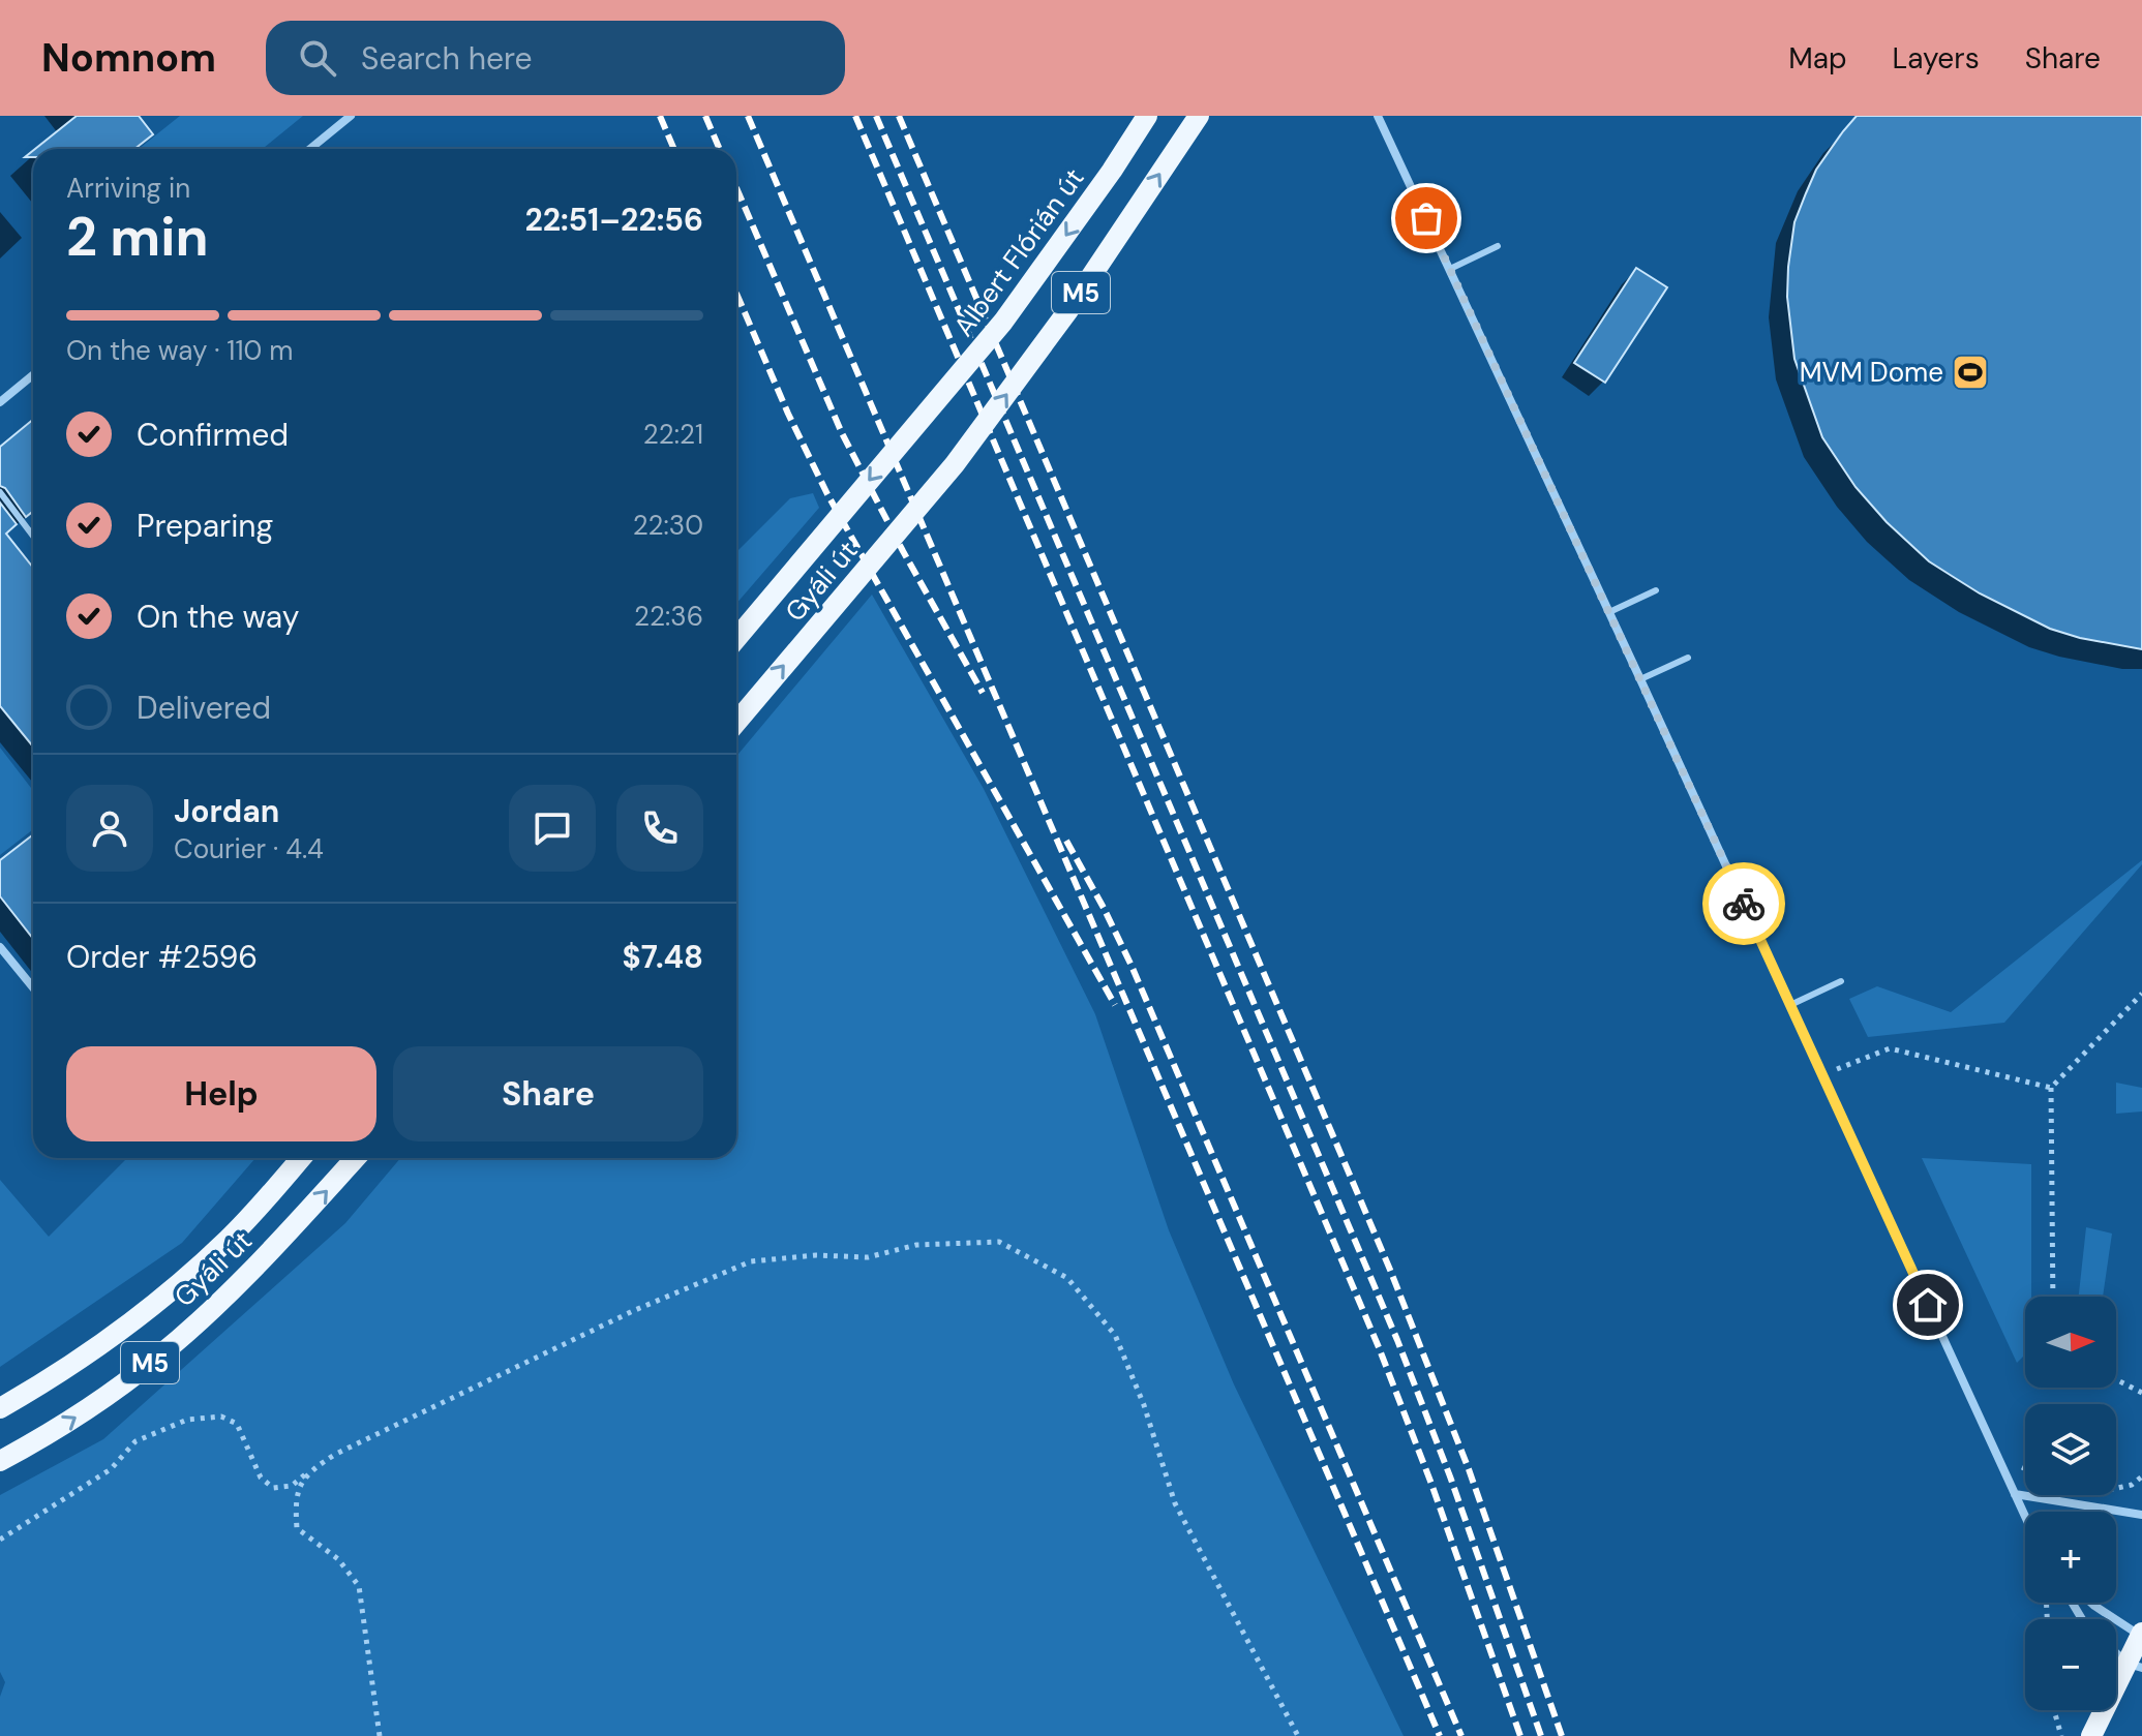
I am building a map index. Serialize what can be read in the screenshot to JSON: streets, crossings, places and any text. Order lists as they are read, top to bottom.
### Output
{
  "streets": {
    "main road": ["Albert Flórián út", "M5", "Gyáli út"]
  },
  "crossings": [
    ["Albert Flórián út", "Gyáli út"]
  ],
  "one_way": ["Albert Flórián út"],
  "places": {
    "sports": ["MVM Dome"]
  },
  "north": "right",
  "page": {
    "header": "Nomnom",
    "search": "Search here",
    "nav": ["Map", "Layers", "Share"],
    "heading": ["2 min", "Arriving in", "22:51–22:56"],
    "panel": [
      "Jordan",
      "Courier · 4.4",
      "Order #2596",
      "$7.48"
    ],
    "bar": "On the way · 110 m",
    "list": [
      ["Confirmed", "22:21"],
      ["Preparing", "22:30"],
      ["On the way", "22:36"],
      "Delivered"
    ],
    "buttons": ["Help", "Share"],
    "map_buttons": ["+", "−"]
  }
}
